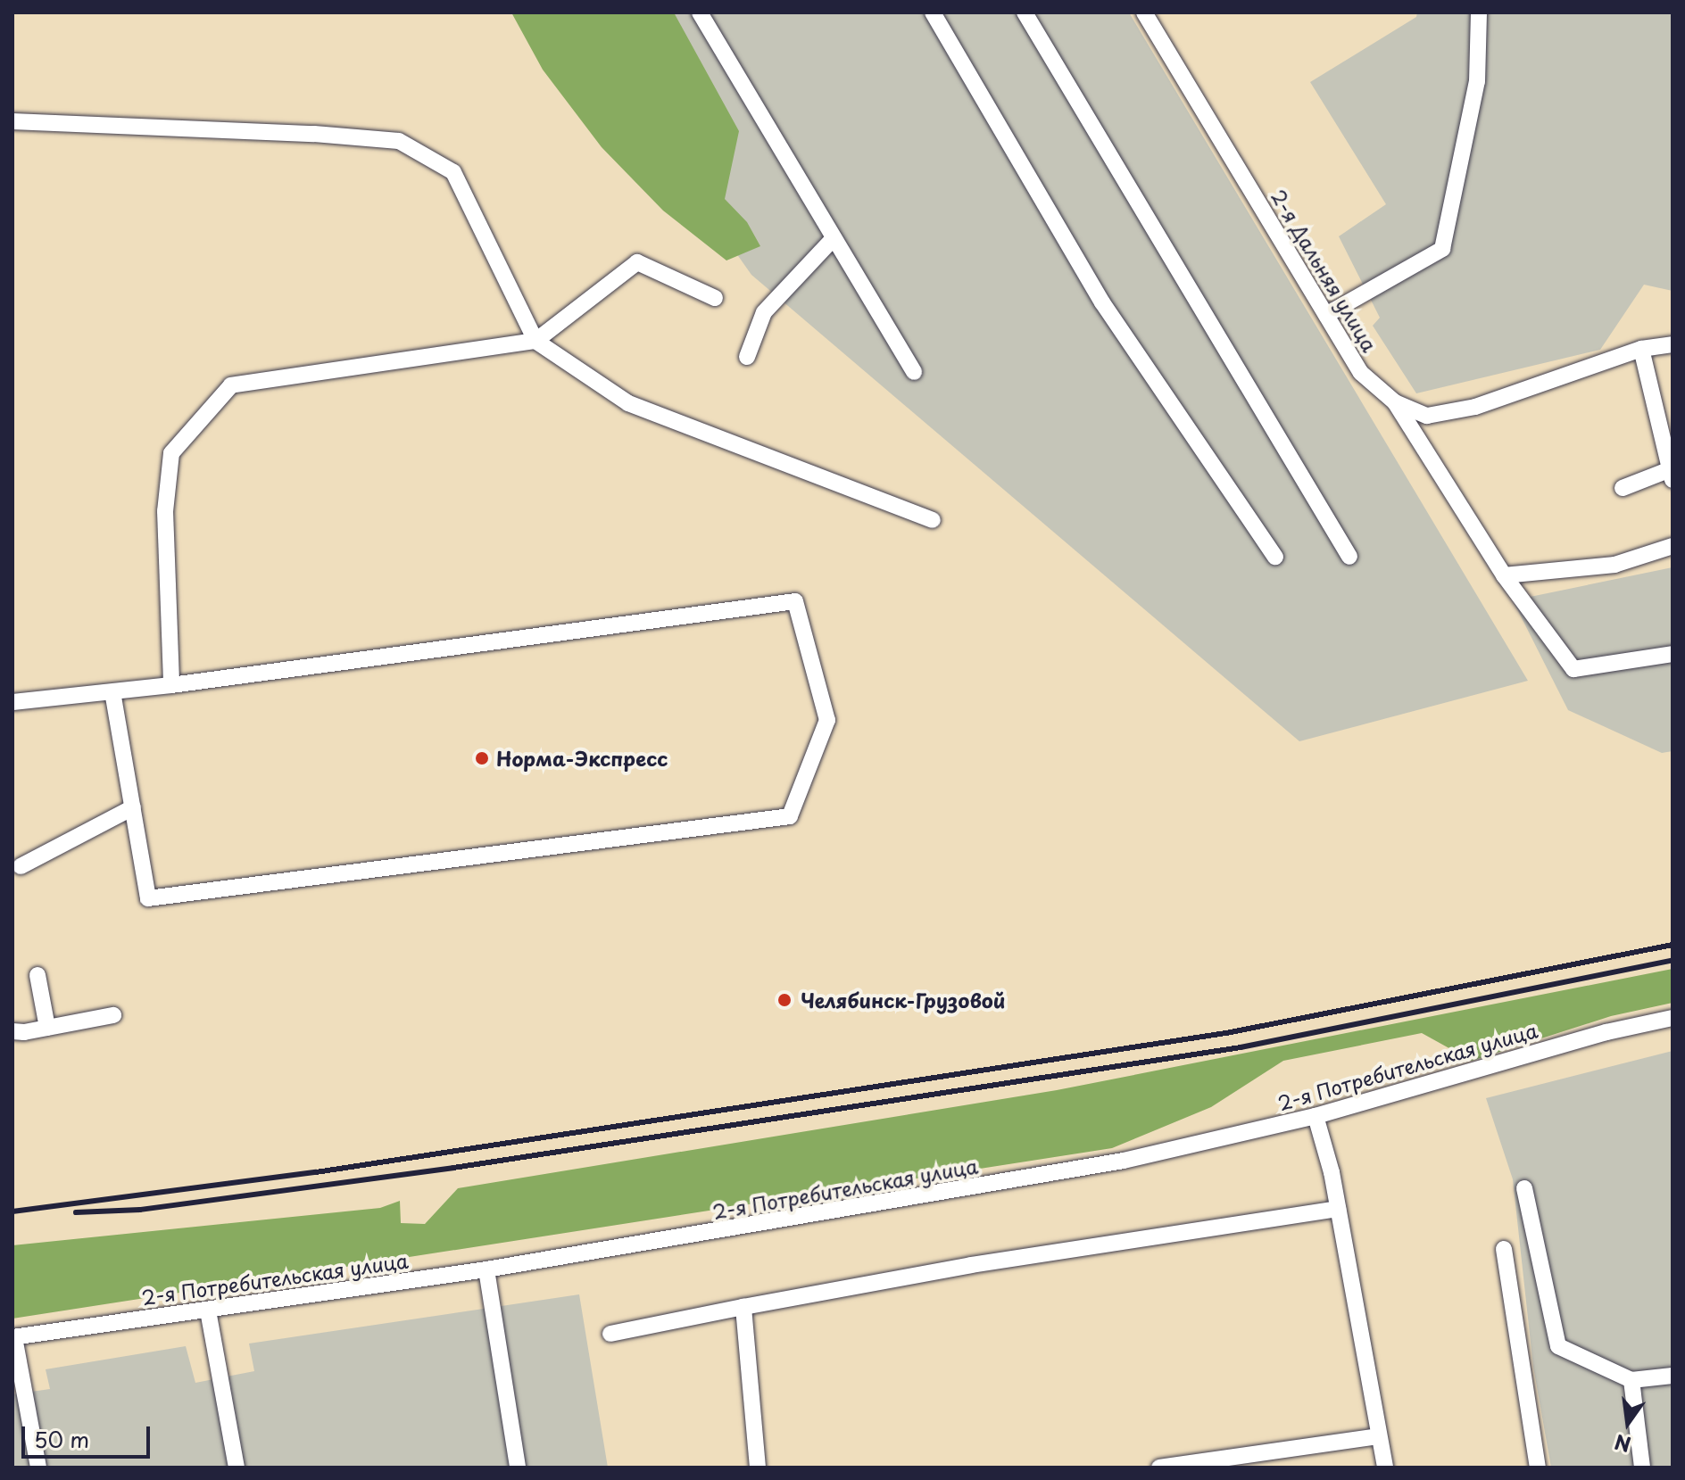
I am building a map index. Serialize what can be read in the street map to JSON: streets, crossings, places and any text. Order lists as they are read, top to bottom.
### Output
{
  "streets": {
    "street": ["2-я Дальняя улица", "2-я Потребительская улица"]
  },
  "places": ["Норма-Экспресс", "Челябинск-Грузовой"],
  "scale_bar": "50 m",
  "north": "bottom"
}
